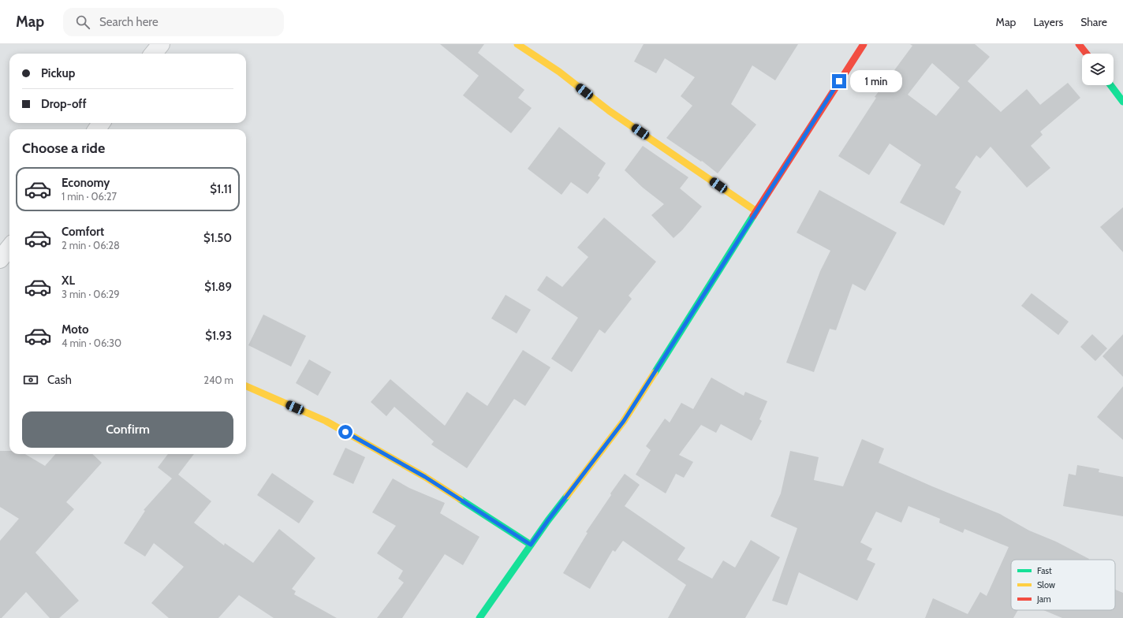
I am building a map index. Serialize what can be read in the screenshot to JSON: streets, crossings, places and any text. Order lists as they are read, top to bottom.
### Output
{
  "legend": ["Fast", "Slow", "Jam"],
  "page": {
    "header": "Map",
    "search": "Search here",
    "nav": ["Map", "Layers", "Share"],
    "banner": ["Pickup", "Drop-off"],
    "bubble": "1 min",
    "heading": "Choose a ride",
    "list": [
      {
        "name": "Economy",
        "note": "1 min · 06:27",
        "value": "$1.11"
      },
      {
        "name": "Comfort",
        "note": "2 min · 06:28",
        "value": "$1.50"
      },
      {
        "name": "XL",
        "note": "3 min · 06:29",
        "value": "$1.89"
      },
      {
        "name": "Moto",
        "note": "4 min · 06:30",
        "value": "$1.93"
      }
    ],
    "pay": ["Cash", "240 m"],
    "buttons": "Confirm"
  }
}
